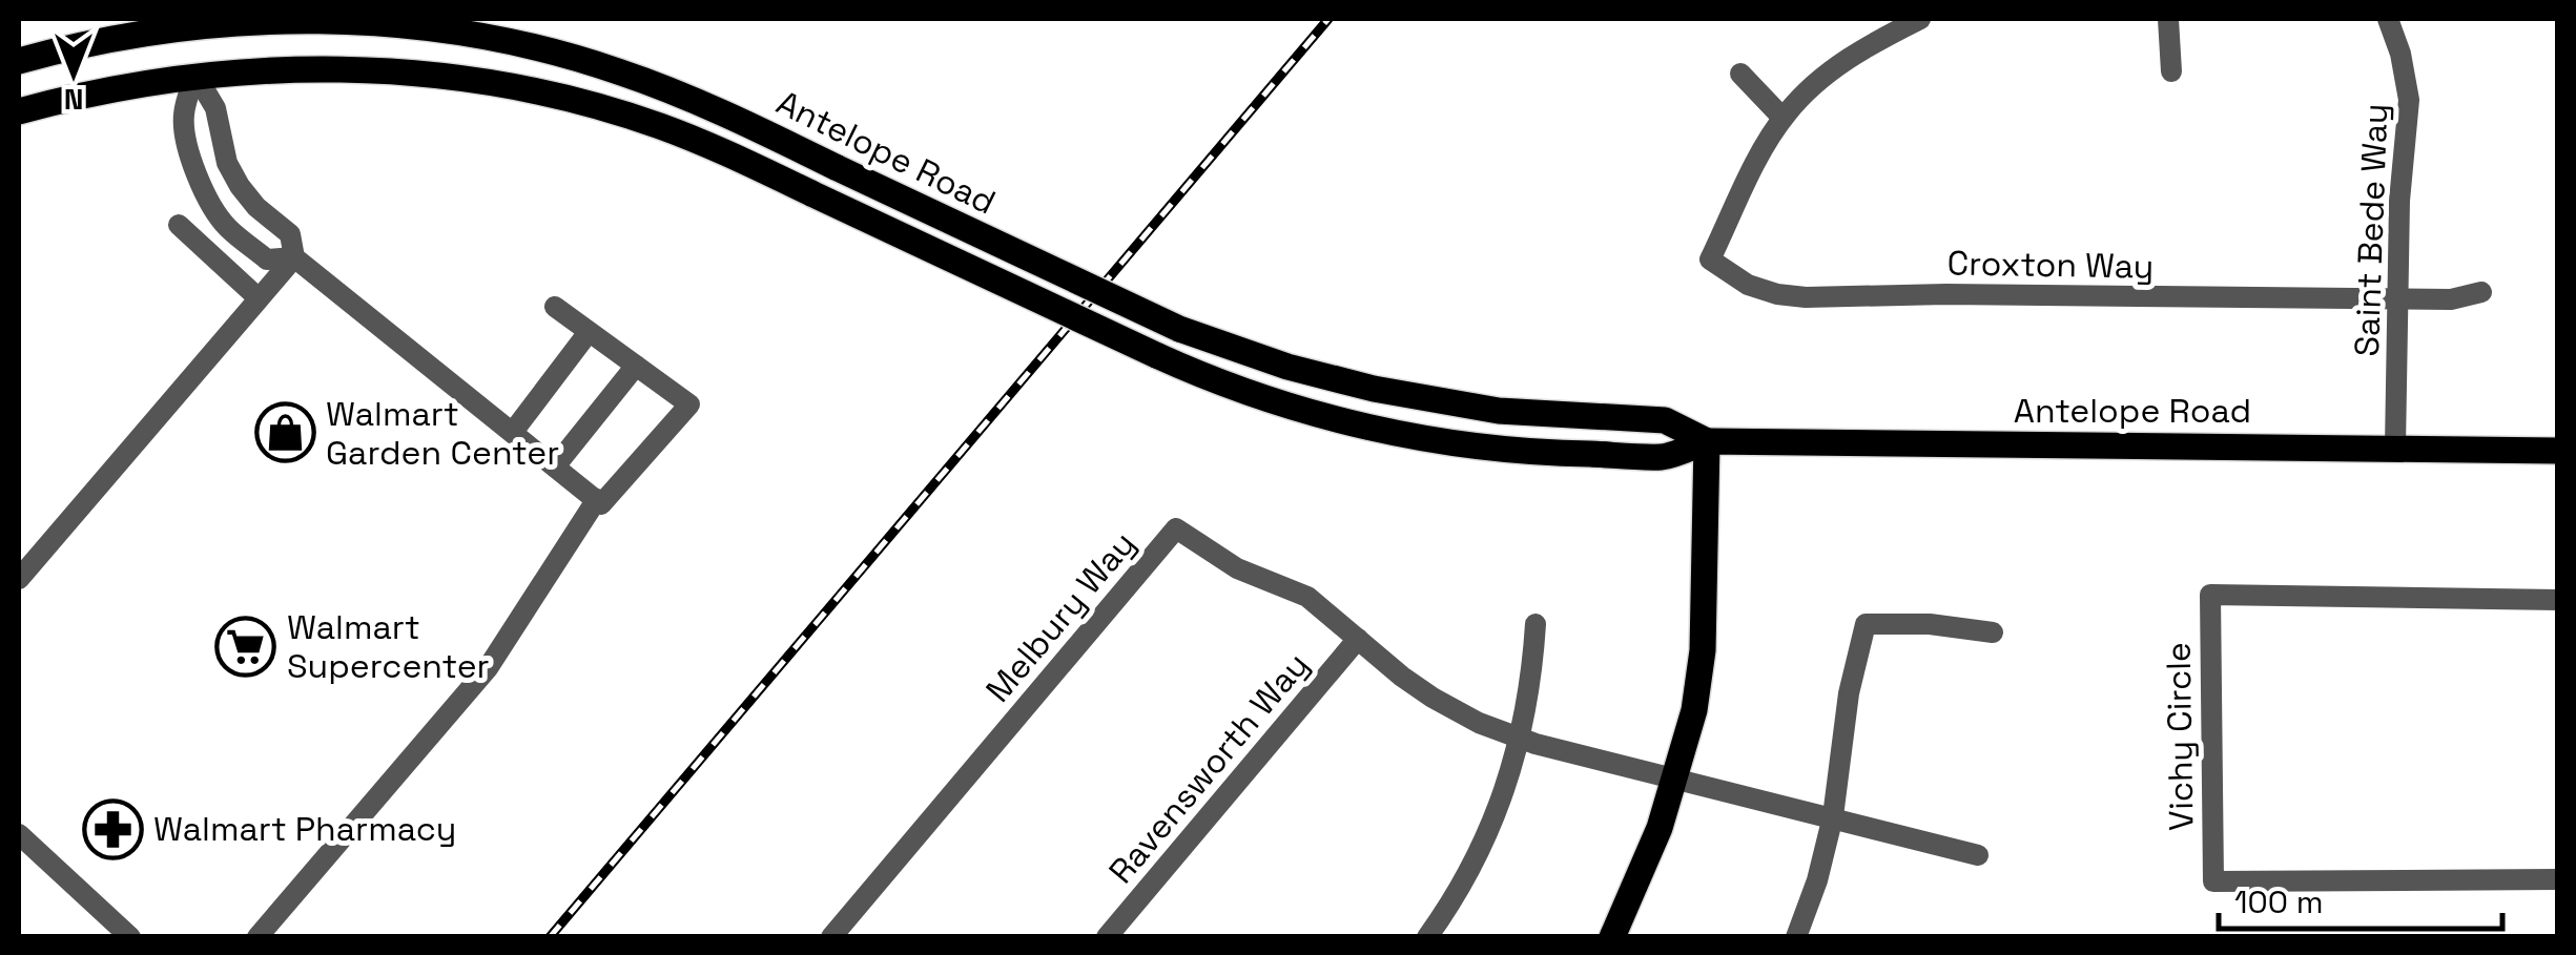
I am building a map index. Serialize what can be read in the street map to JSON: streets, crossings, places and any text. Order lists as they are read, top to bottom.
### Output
{
  "streets": {
    "main road": ["Antelope Road"],
    "street": [
      "Saint Bede Way",
      "Croxton Way",
      "Melbury Way",
      "Vichy Circle",
      "Ravensworth Way"
    ]
  },
  "crossings": [
    ["Antelope Road", "Saint Bede Way"],
    ["Saint Bede Way", "Croxton Way"],
    ["Melbury Way", "Ravensworth Way"]
  ],
  "places": {
    "shop": ["Walmart Garden Center"],
    "supermarket": ["Walmart Supercenter"],
    "pharmacy": ["Walmart Pharmacy"]
  },
  "scale_bar": "100 m",
  "north": "bottom"
}
